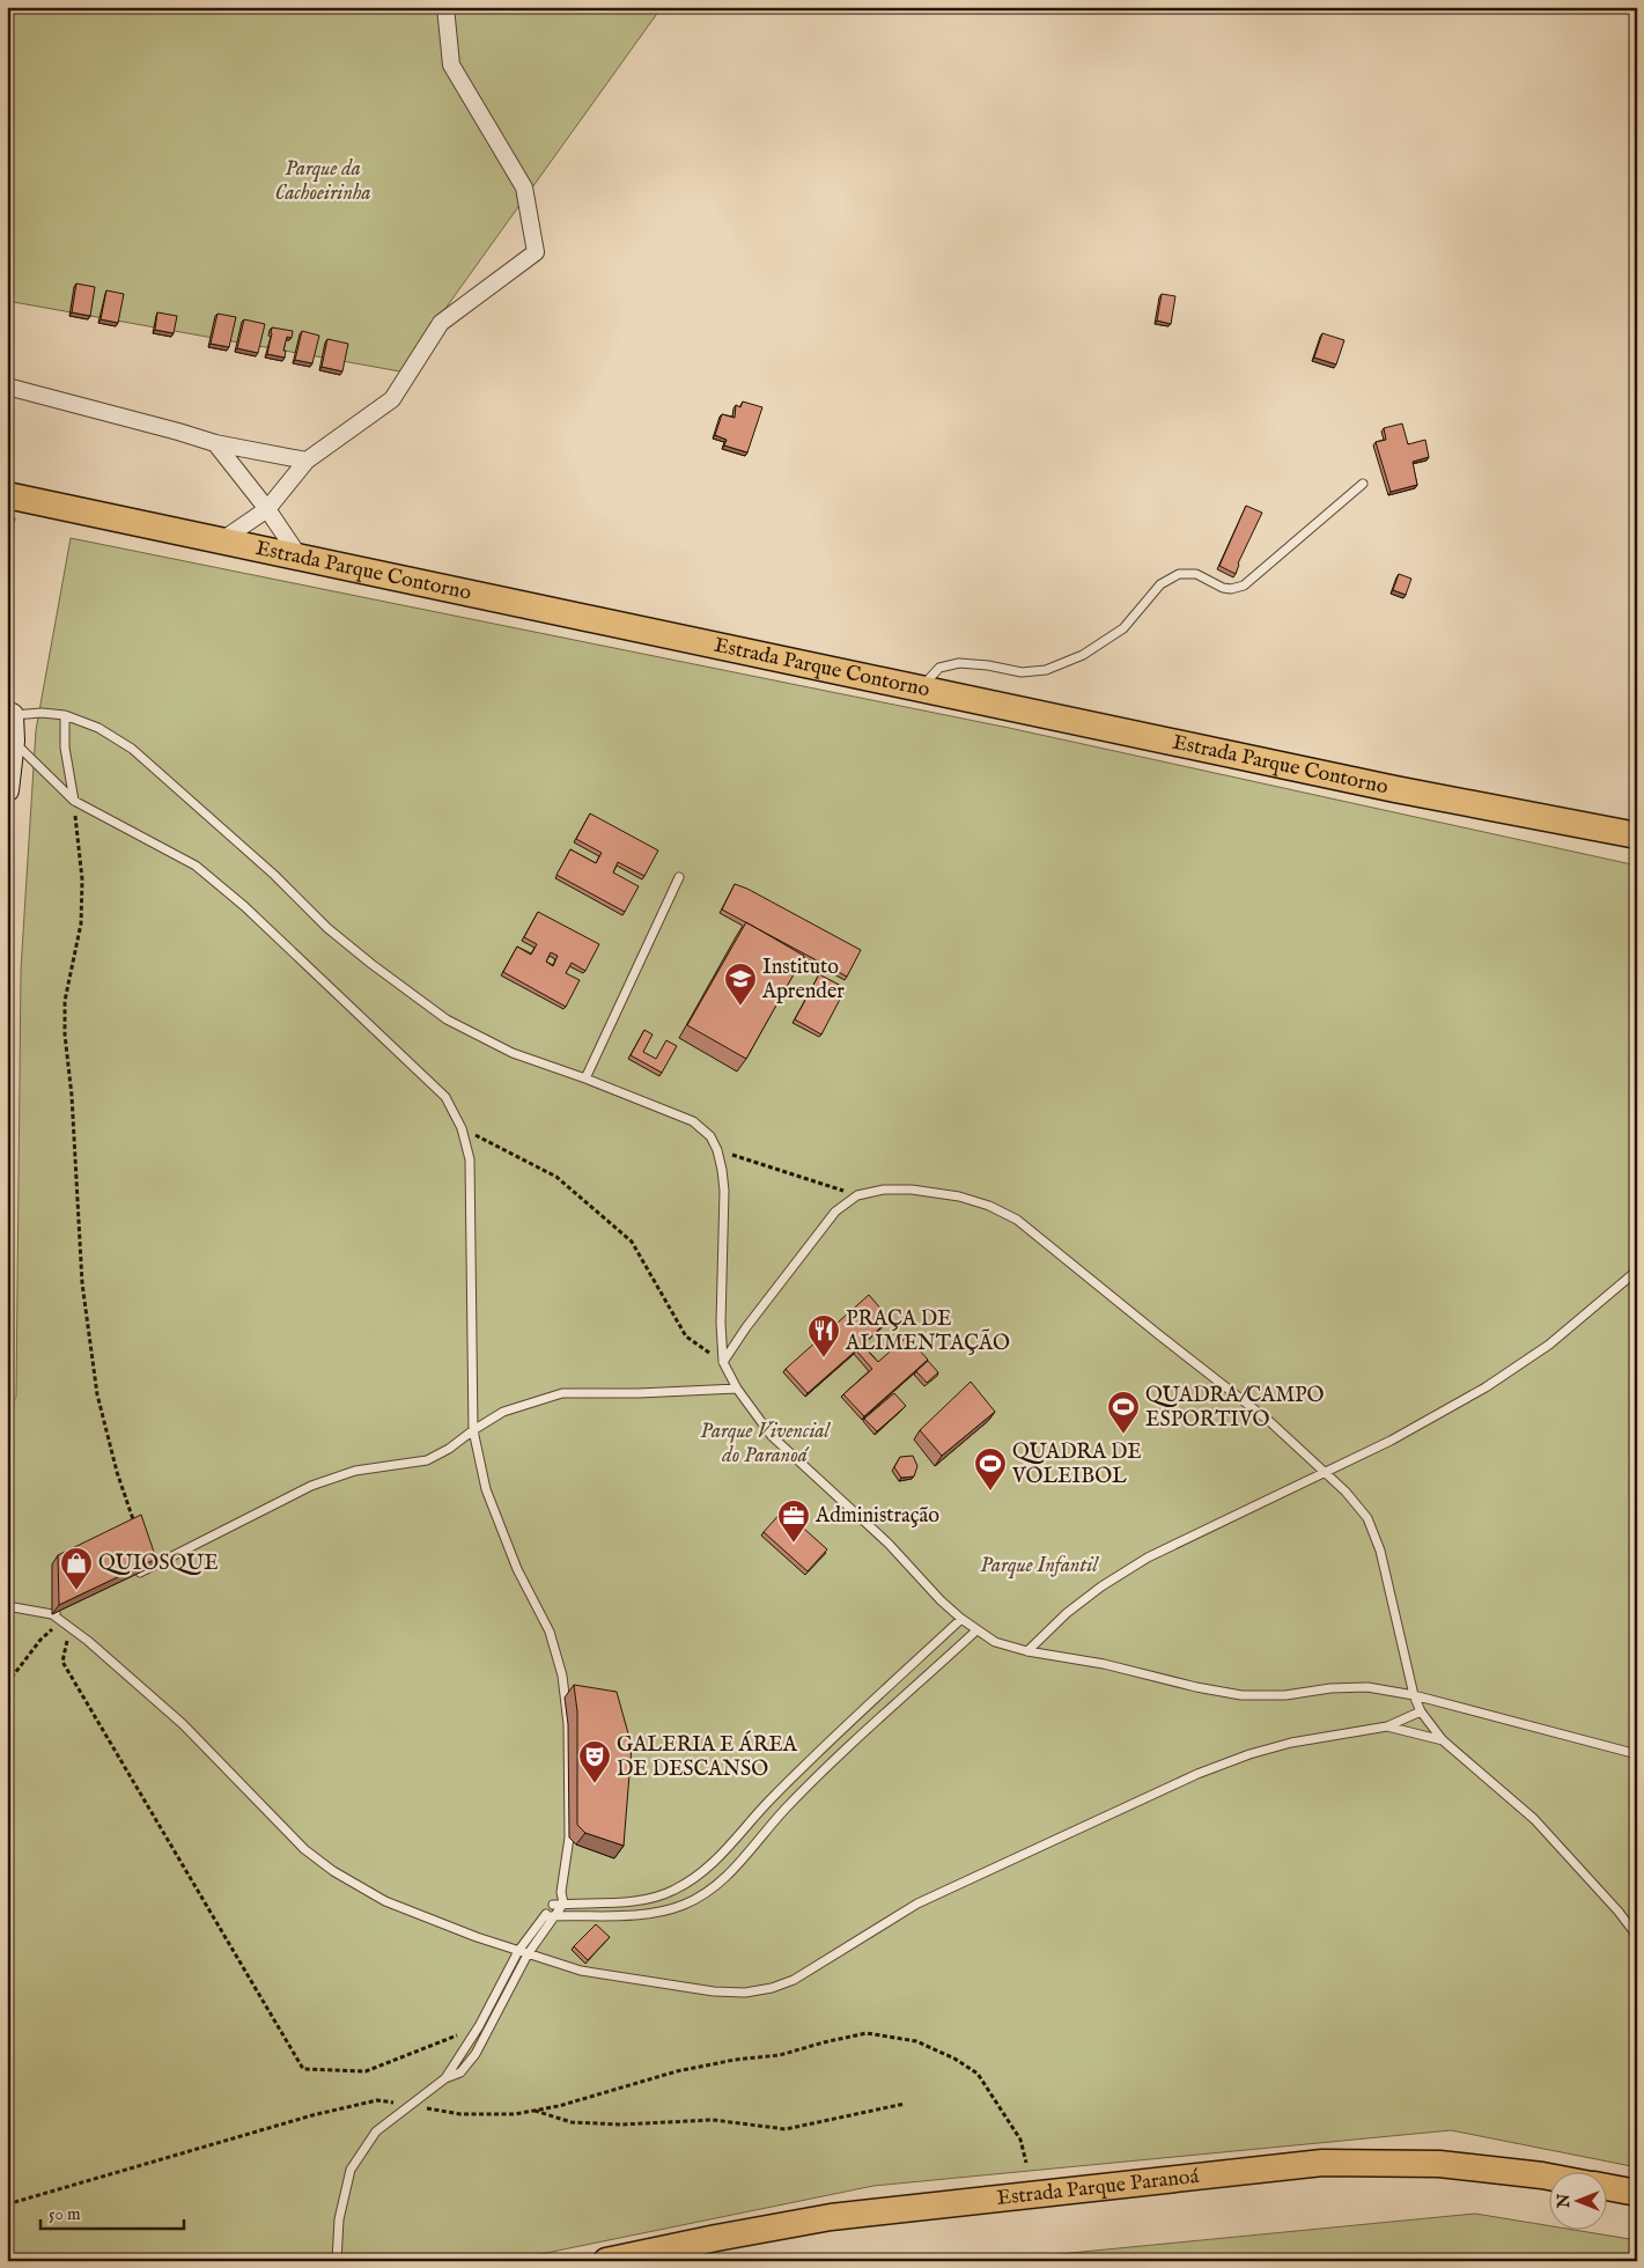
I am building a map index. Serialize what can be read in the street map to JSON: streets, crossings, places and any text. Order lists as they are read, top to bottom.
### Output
{
  "streets": {
    "main road": ["Estrada Parque Contorno", "Estrada Parque Paranoá"]
  },
  "parks": ["Parque da Cachoeirinha", "Parque Vivencial do Paranoá", "Parque Infantil"],
  "places": {
    "school or university": ["Instituto Aprender"],
    "restaurant": ["PRAÇA DE ALIMENTAÇÃO"],
    "sports": ["QUADRA/CAMPO ESPORTIVO", "QUADRA DE VOLEIBOL"],
    "office": ["Administração"],
    "shop": ["QUIOSQUE"],
    "theatre": ["GALERIA E ÁREA DE DESCANSO"]
  },
  "scale_bar": "50 m",
  "north": "left"
}
